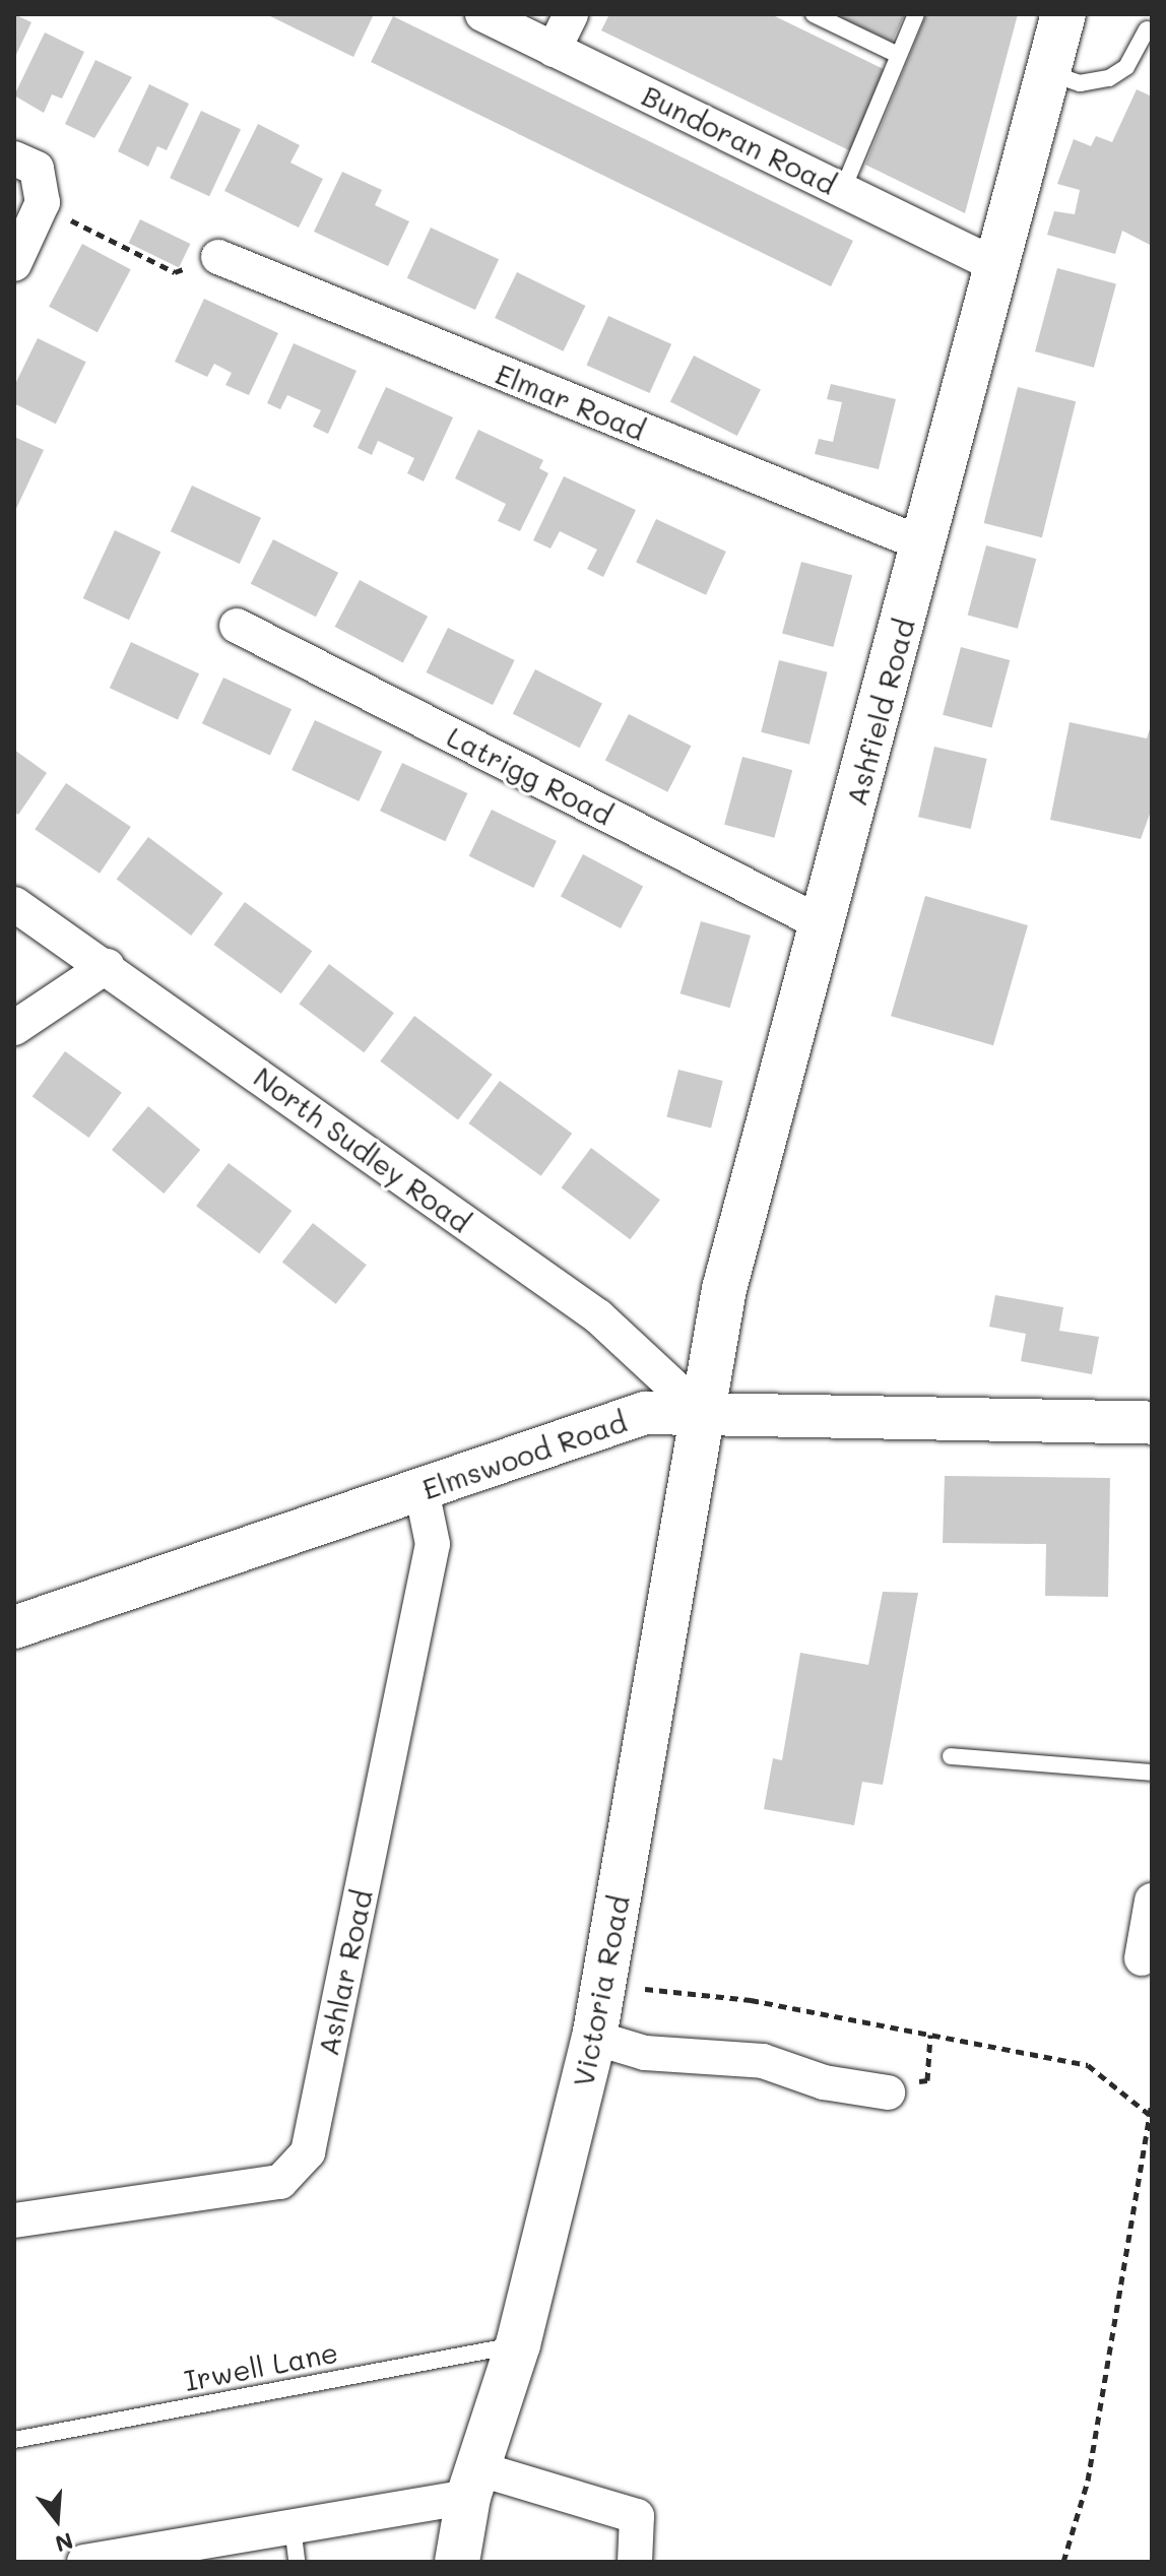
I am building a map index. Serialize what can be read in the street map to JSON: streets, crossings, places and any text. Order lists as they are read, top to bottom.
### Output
{
  "streets": {
    "main road": ["Ashfield Road", "Victoria Road"],
    "street": [
      "Bundoran Road",
      "Elmar Road",
      "Latrigg Road",
      "North Sudley Road",
      "Elmswood Road",
      "Ashlar Road"
    ],
    "lane": ["Irwell Lane"]
  },
  "crossings": [
    ["Bundoran Road", "Ashfield Road"],
    ["Elmar Road", "Ashfield Road"],
    ["Ashfield Road", "Latrigg Road"],
    ["Ashfield Road", "North Sudley Road"],
    ["Ashfield Road", "Elmswood Road"],
    ["Ashfield Road", "Victoria Road"],
    ["North Sudley Road", "Elmswood Road"],
    ["North Sudley Road", "Victoria Road"],
    ["Elmswood Road", "Ashlar Road"],
    ["Elmswood Road", "Victoria Road"],
    ["Victoria Road", "Irwell Lane"]
  ],
  "north": "bottom"
}
